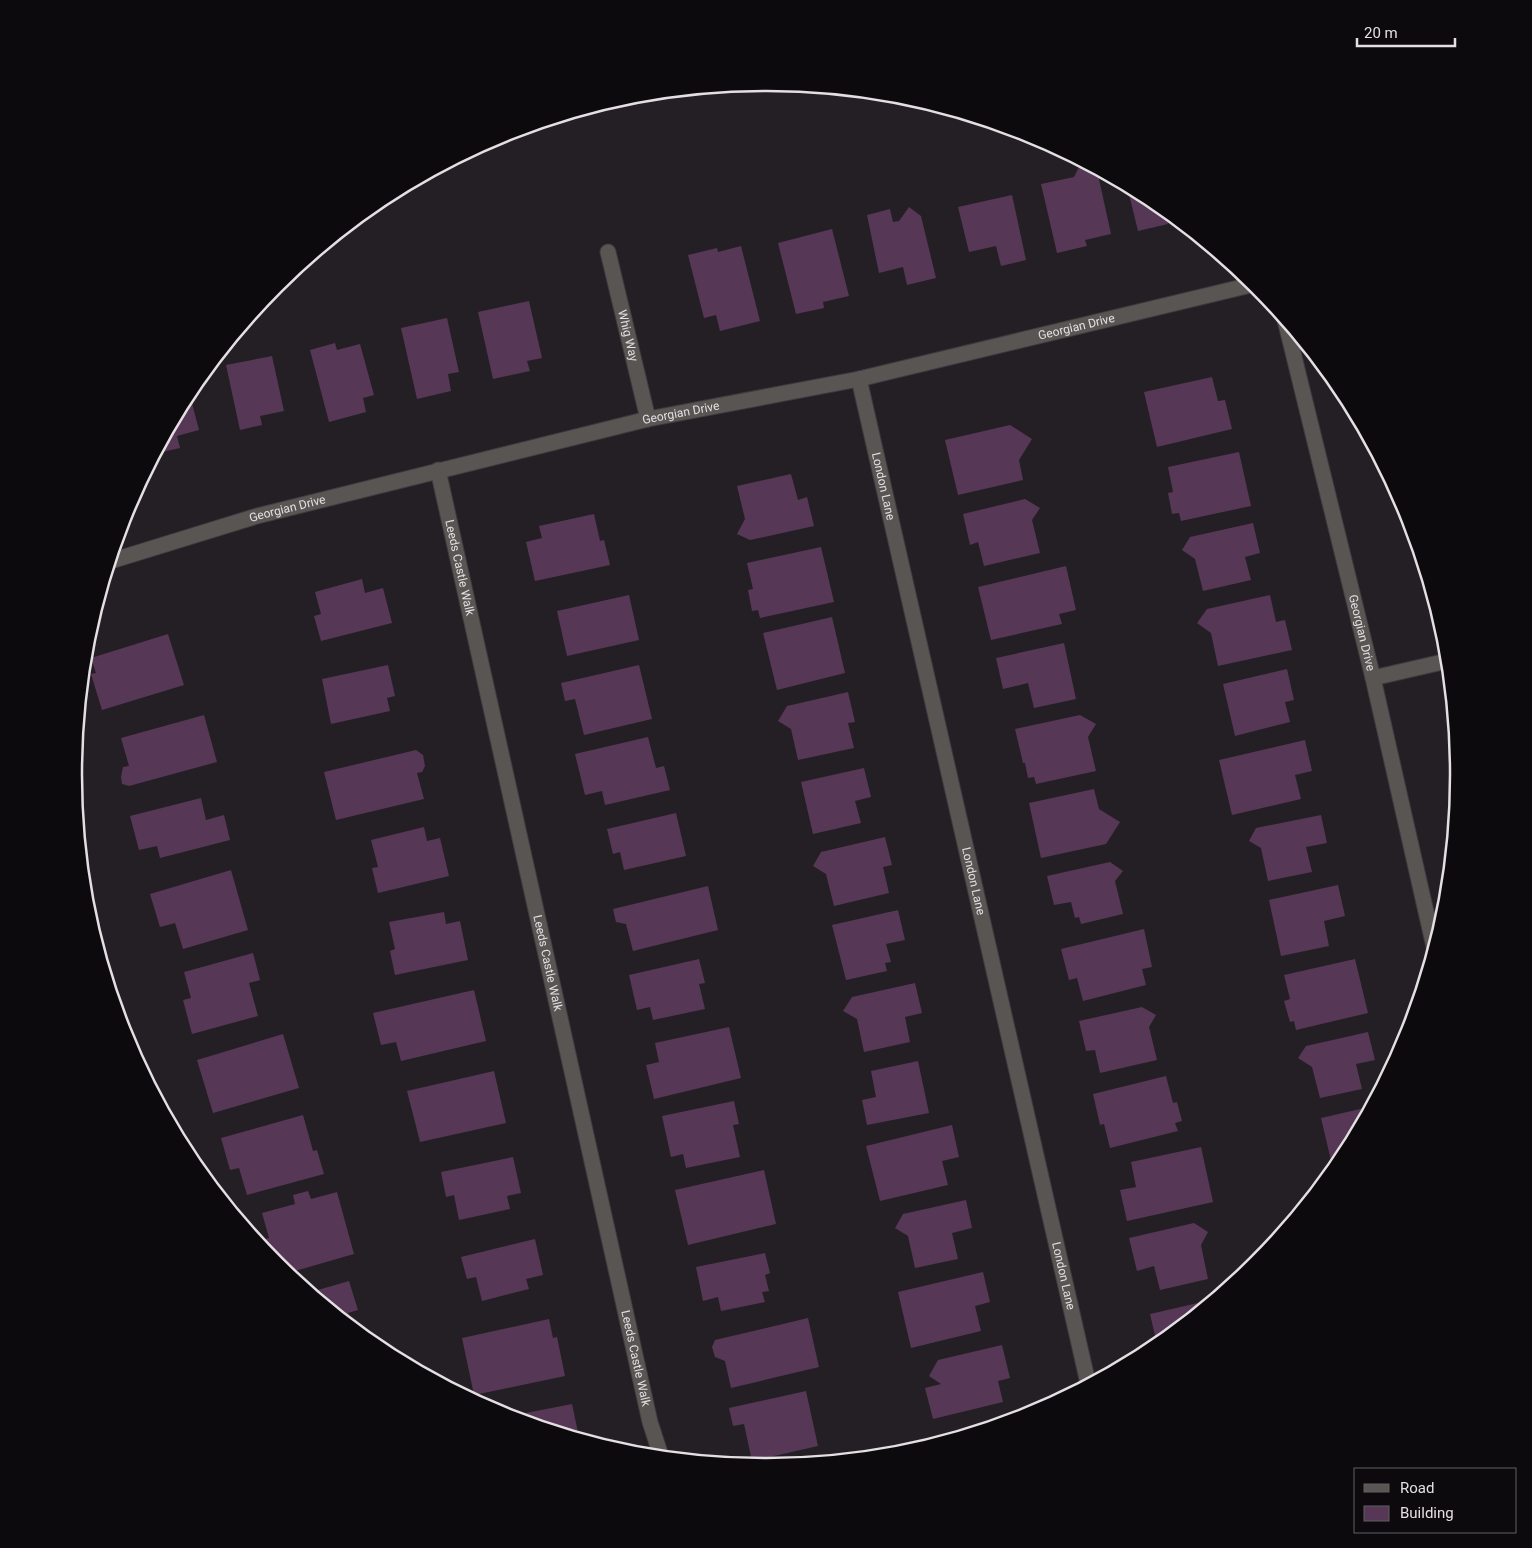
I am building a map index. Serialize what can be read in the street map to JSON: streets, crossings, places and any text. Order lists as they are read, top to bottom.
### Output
{
  "streets": {
    "street": [
      "Georgian Drive",
      "Whig Way",
      "London Lane",
      "Leeds Castle Walk"
    ]
  },
  "crossings": [
    ["Georgian Drive", "Whig Way"],
    ["Georgian Drive", "London Lane"],
    ["Georgian Drive", "Leeds Castle Walk"]
  ],
  "legend": ["Road", "Building"],
  "scale_bar": "20 m"
}
